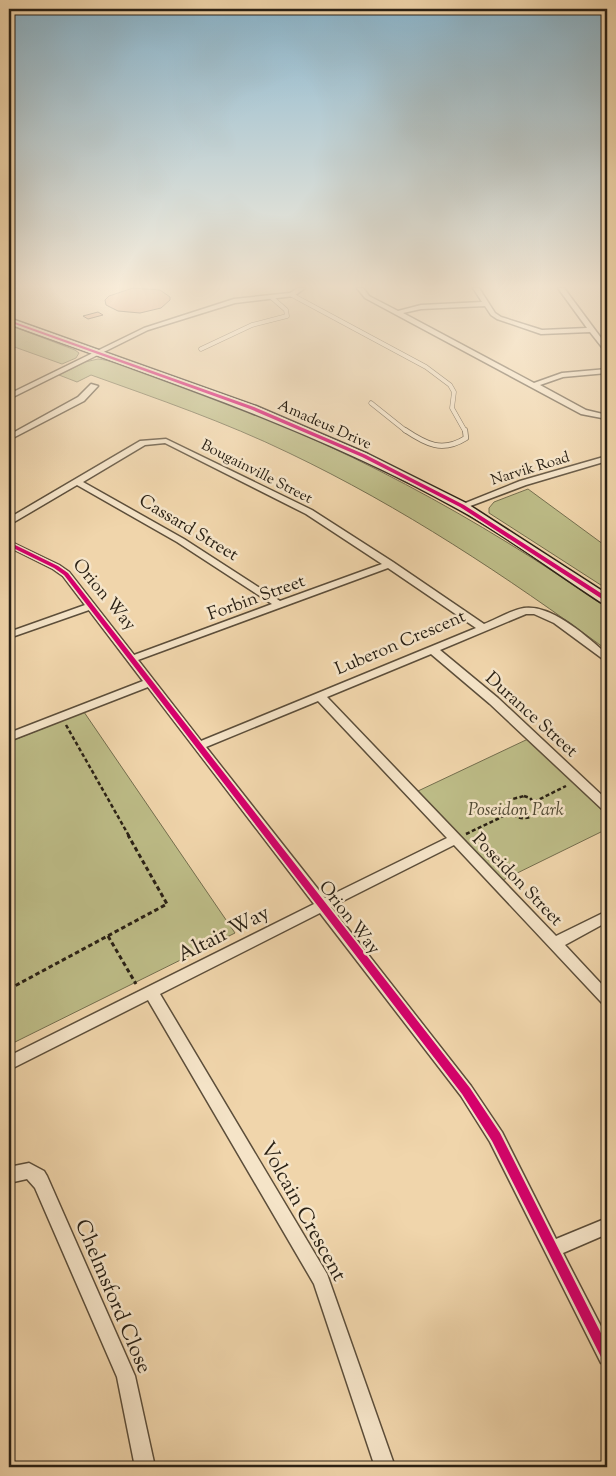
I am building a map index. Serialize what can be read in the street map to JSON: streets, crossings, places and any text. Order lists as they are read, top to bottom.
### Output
{
  "streets": {
    "street": [
      "Amadeus Drive",
      "Narvik Road",
      "Bougainville Street",
      "Cassard Street",
      "Orion Way",
      "Forbin Street",
      "Luberon Crescent",
      "Durance Street",
      "Poseidon Street",
      "Altair Way",
      "Volcain Crescent",
      "Chelmsford Close"
    ]
  },
  "crossings": [
    ["Amadeus Drive", "Narvik Road"],
    ["Bougainville Street", "Cassard Street"],
    ["Bougainville Street", "Forbin Street"],
    ["Bougainville Street", "Luberon Crescent"],
    ["Cassard Street", "Forbin Street"],
    ["Orion Way", "Forbin Street"],
    ["Orion Way", "Luberon Crescent"],
    ["Orion Way", "Altair Way"],
    ["Luberon Crescent", "Durance Street"],
    ["Luberon Crescent", "Poseidon Street"],
    ["Poseidon Street", "Altair Way"],
    ["Altair Way", "Volcain Crescent"]
  ],
  "parks": ["Poseidon Park"]
}
